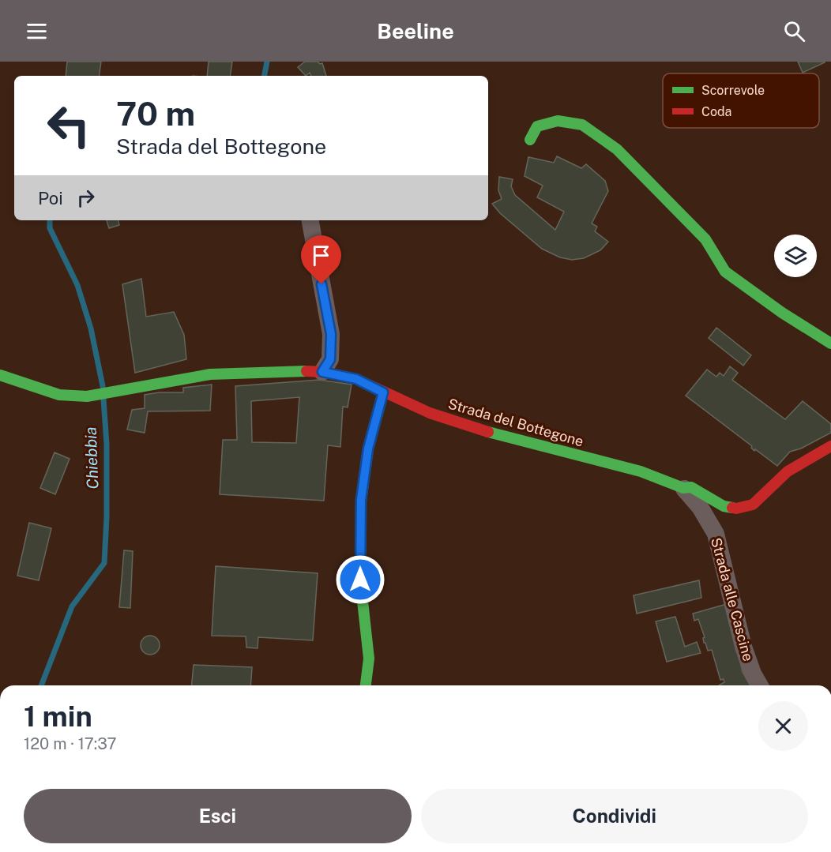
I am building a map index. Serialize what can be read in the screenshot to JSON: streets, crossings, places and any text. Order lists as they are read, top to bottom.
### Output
{
  "streets": {
    "street": ["Strada del Bottegone", "Strada alle Cascine"]
  },
  "crossings": [
    ["Strada del Bottegone", "Strada alle Cascine"]
  ],
  "water": ["Chiebbia"],
  "legend": ["Scorrevole", "Coda"],
  "page": {
    "header": "Beeline",
    "turn": ["70 m", "Strada del Bottegone"],
    "then": "Poi",
    "heading": ["1 min", "120 m · 17:37"],
    "buttons": ["Esci", "Condividi"]
  }
}
